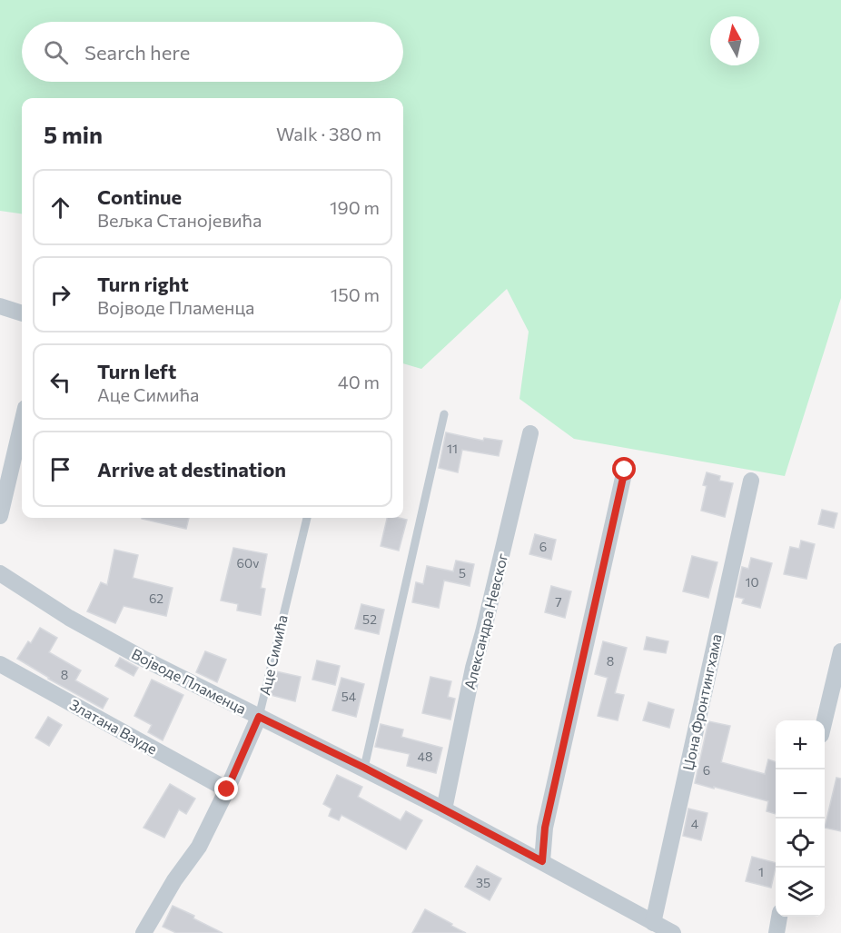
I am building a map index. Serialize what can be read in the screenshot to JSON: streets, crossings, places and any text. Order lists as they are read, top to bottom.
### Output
{
  "streets": {
    "street": [
      "Александра Невског",
      "Аце Симића",
      "Војводе Пламенца",
      "Џона Фронтингхама",
      "Златана Вауде"
    ]
  },
  "crossings": [
    ["Александра Невског", "Војводе Пламенца"],
    ["Аце Симића", "Војводе Пламенца"],
    ["Аце Симића", "Златана Вауде"],
    ["Војводе Пламенца", "Џона Фронтингхама"]
  ],
  "house_numbers": [
    "11",
    "6",
    "60v",
    "5",
    "10",
    "62",
    "7",
    "52",
    "8",
    "8",
    "54",
    "48",
    "6",
    "4",
    "1",
    "35"
  ],
  "north": "top",
  "page": {
    "search": "Search here",
    "heading": ["5 min", "Walk · 380 m"],
    "list": [
      ["Continue", "Вељка Станојевића", "190 m"],
      ["Turn right", "Војводе Пламенца", "150 m"],
      ["Turn left", "Аце Симића", "40 m"],
      "Arrive at destination"
    ],
    "map_buttons": ["+", "−"]
  }
}
